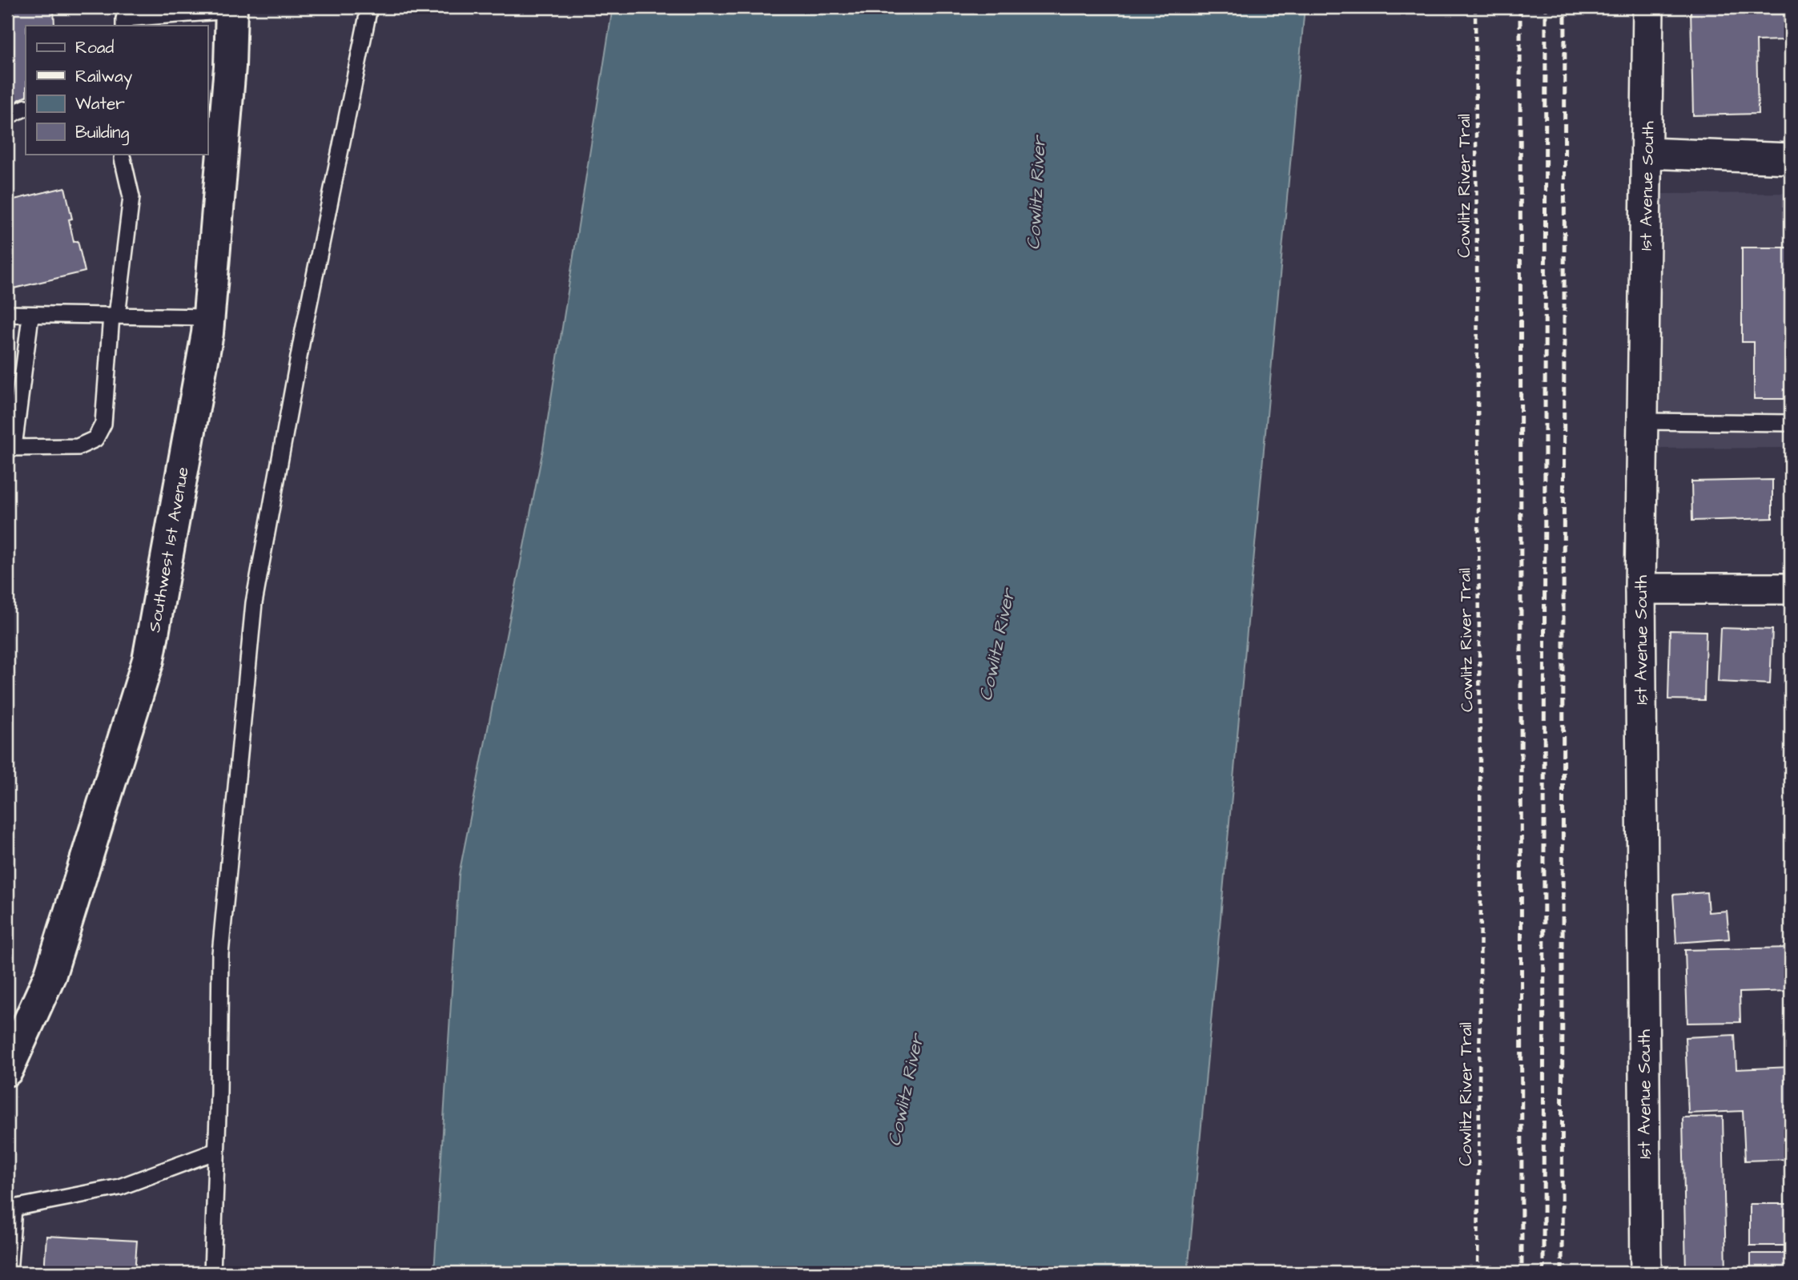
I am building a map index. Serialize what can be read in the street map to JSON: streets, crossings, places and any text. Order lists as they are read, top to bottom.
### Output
{
  "streets": {
    "main road": ["Southwest 1st Avenue"],
    "street": ["1st Avenue South"],
    "path": ["Cowlitz River Trail"]
  },
  "water": ["Cowlitz River"],
  "legend": [
    "Road",
    "Railway",
    "Water",
    "Building"
  ]
}
